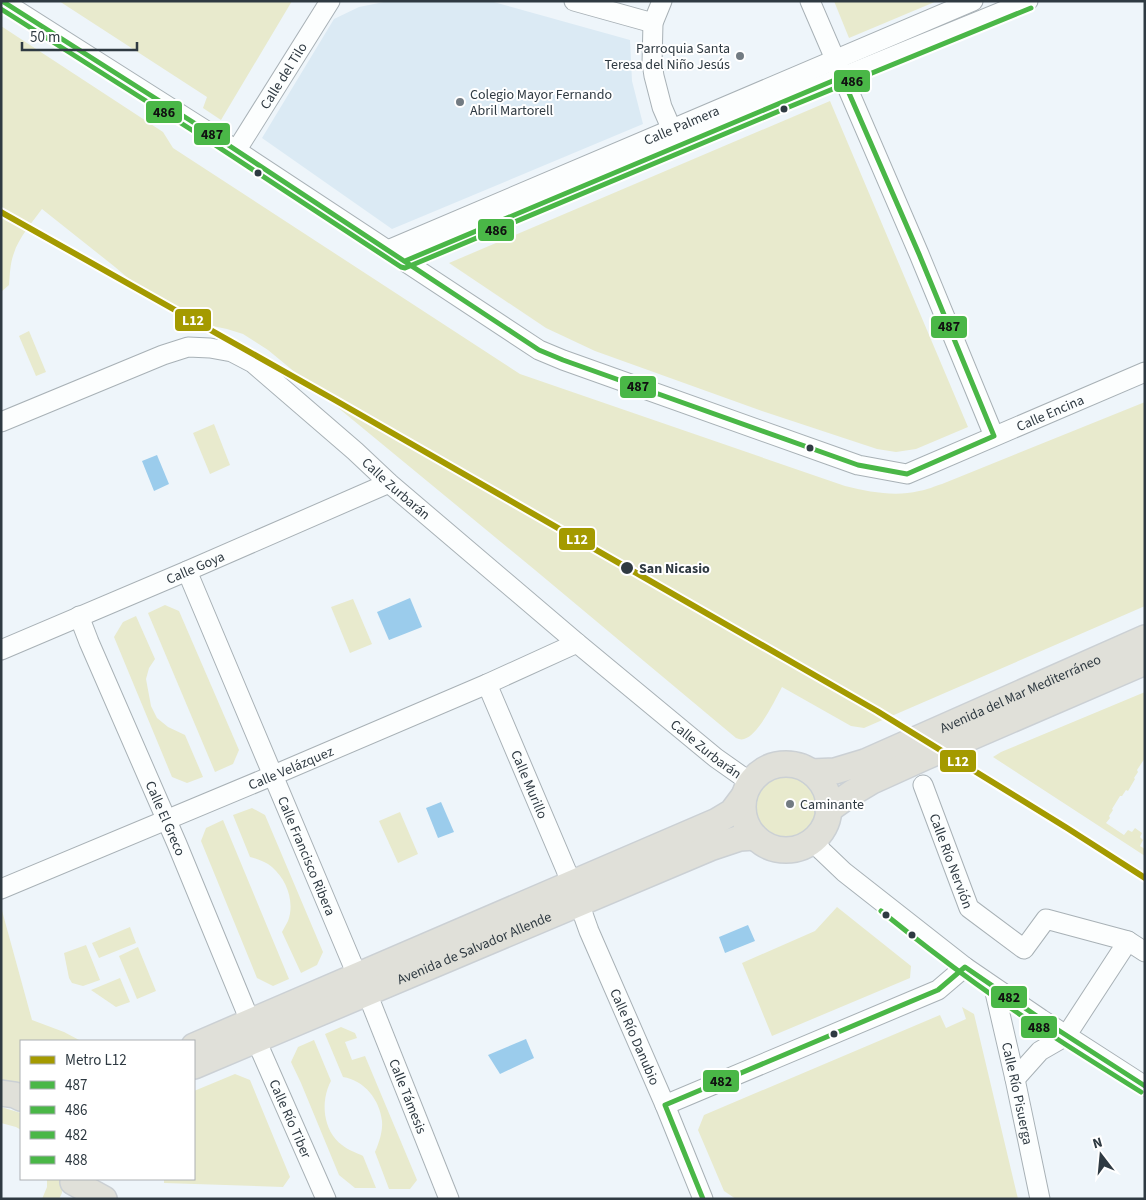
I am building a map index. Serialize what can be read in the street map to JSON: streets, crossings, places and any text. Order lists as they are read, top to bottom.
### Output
{
  "streets": {
    "main road": ["Avenida del Mar Mediterráneo", "Avenida de Salvador Allende"],
    "street": [
      "Calle del Tilo",
      "Calle Palmera",
      "Calle Encina",
      "Calle Zurbarán",
      "Calle Goya",
      "Calle Velázquez",
      "Calle Murillo",
      "Calle El Greco",
      "Calle Francisco Ribera",
      "Calle Río Nervión",
      "Calle Río Danubio",
      "Calle Río Pisuerga",
      "Calle Támesis",
      "Calle Río Tiber"
    ]
  },
  "crossings": [
    ["Calle del Tilo", "Calle Encina"],
    ["Calle Palmera", "Calle Encina"],
    ["Calle Zurbarán", "Calle Goya"],
    ["Calle Zurbarán", "Avenida del Mar Mediterráneo"],
    ["Calle Zurbarán", "Calle Velázquez"],
    ["Calle Zurbarán", "Avenida de Salvador Allende"],
    ["Calle Goya", "Calle El Greco"],
    ["Calle Goya", "Calle Francisco Ribera"],
    ["Avenida del Mar Mediterráneo", "Avenida de Salvador Allende"],
    ["Calle Velázquez", "Calle Murillo"],
    ["Calle Velázquez", "Calle El Greco"],
    ["Calle Velázquez", "Calle Francisco Ribera"],
    ["Calle Murillo", "Avenida de Salvador Allende"],
    ["Calle Murillo", "Calle Río Danubio"],
    ["Calle El Greco", "Avenida de Salvador Allende"],
    ["Calle El Greco", "Calle Río Tiber"],
    ["Calle Francisco Ribera", "Avenida de Salvador Allende"],
    ["Calle Francisco Ribera", "Calle Támesis"],
    ["Avenida de Salvador Allende", "Calle Río Danubio"],
    ["Avenida de Salvador Allende", "Calle Támesis"],
    ["Avenida de Salvador Allende", "Calle Río Tiber"]
  ],
  "places": [
    "Parroquia Santa Teresa del Niño Jesús",
    "Colegio Mayor Fernando Abril Martorell",
    "San Nicasio",
    "Caminante"
  ],
  "lines": [
    "transit line 487",
    "transit line 486",
    "metro line L12",
    "transit line 488",
    "transit line 482"
  ],
  "legend": [
    "Metro L12",
    "487",
    "486",
    "482",
    "488"
  ],
  "scale_bar": "50 m",
  "north": "top"
}
